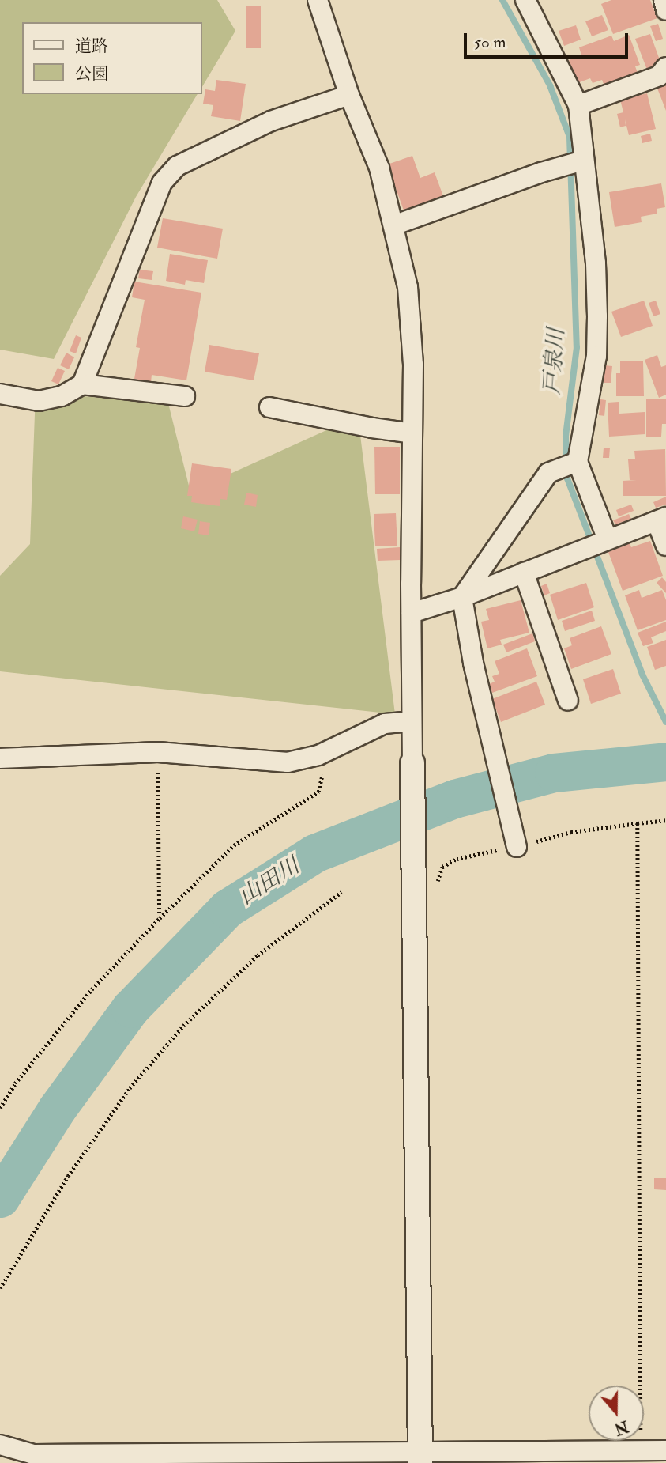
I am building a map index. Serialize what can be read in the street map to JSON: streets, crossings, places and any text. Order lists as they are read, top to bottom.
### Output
{
  "water": ["戸泉川", "山田川"],
  "legend": ["道路", "公園"],
  "scale_bar": "50 m",
  "north": "bottom"
}
